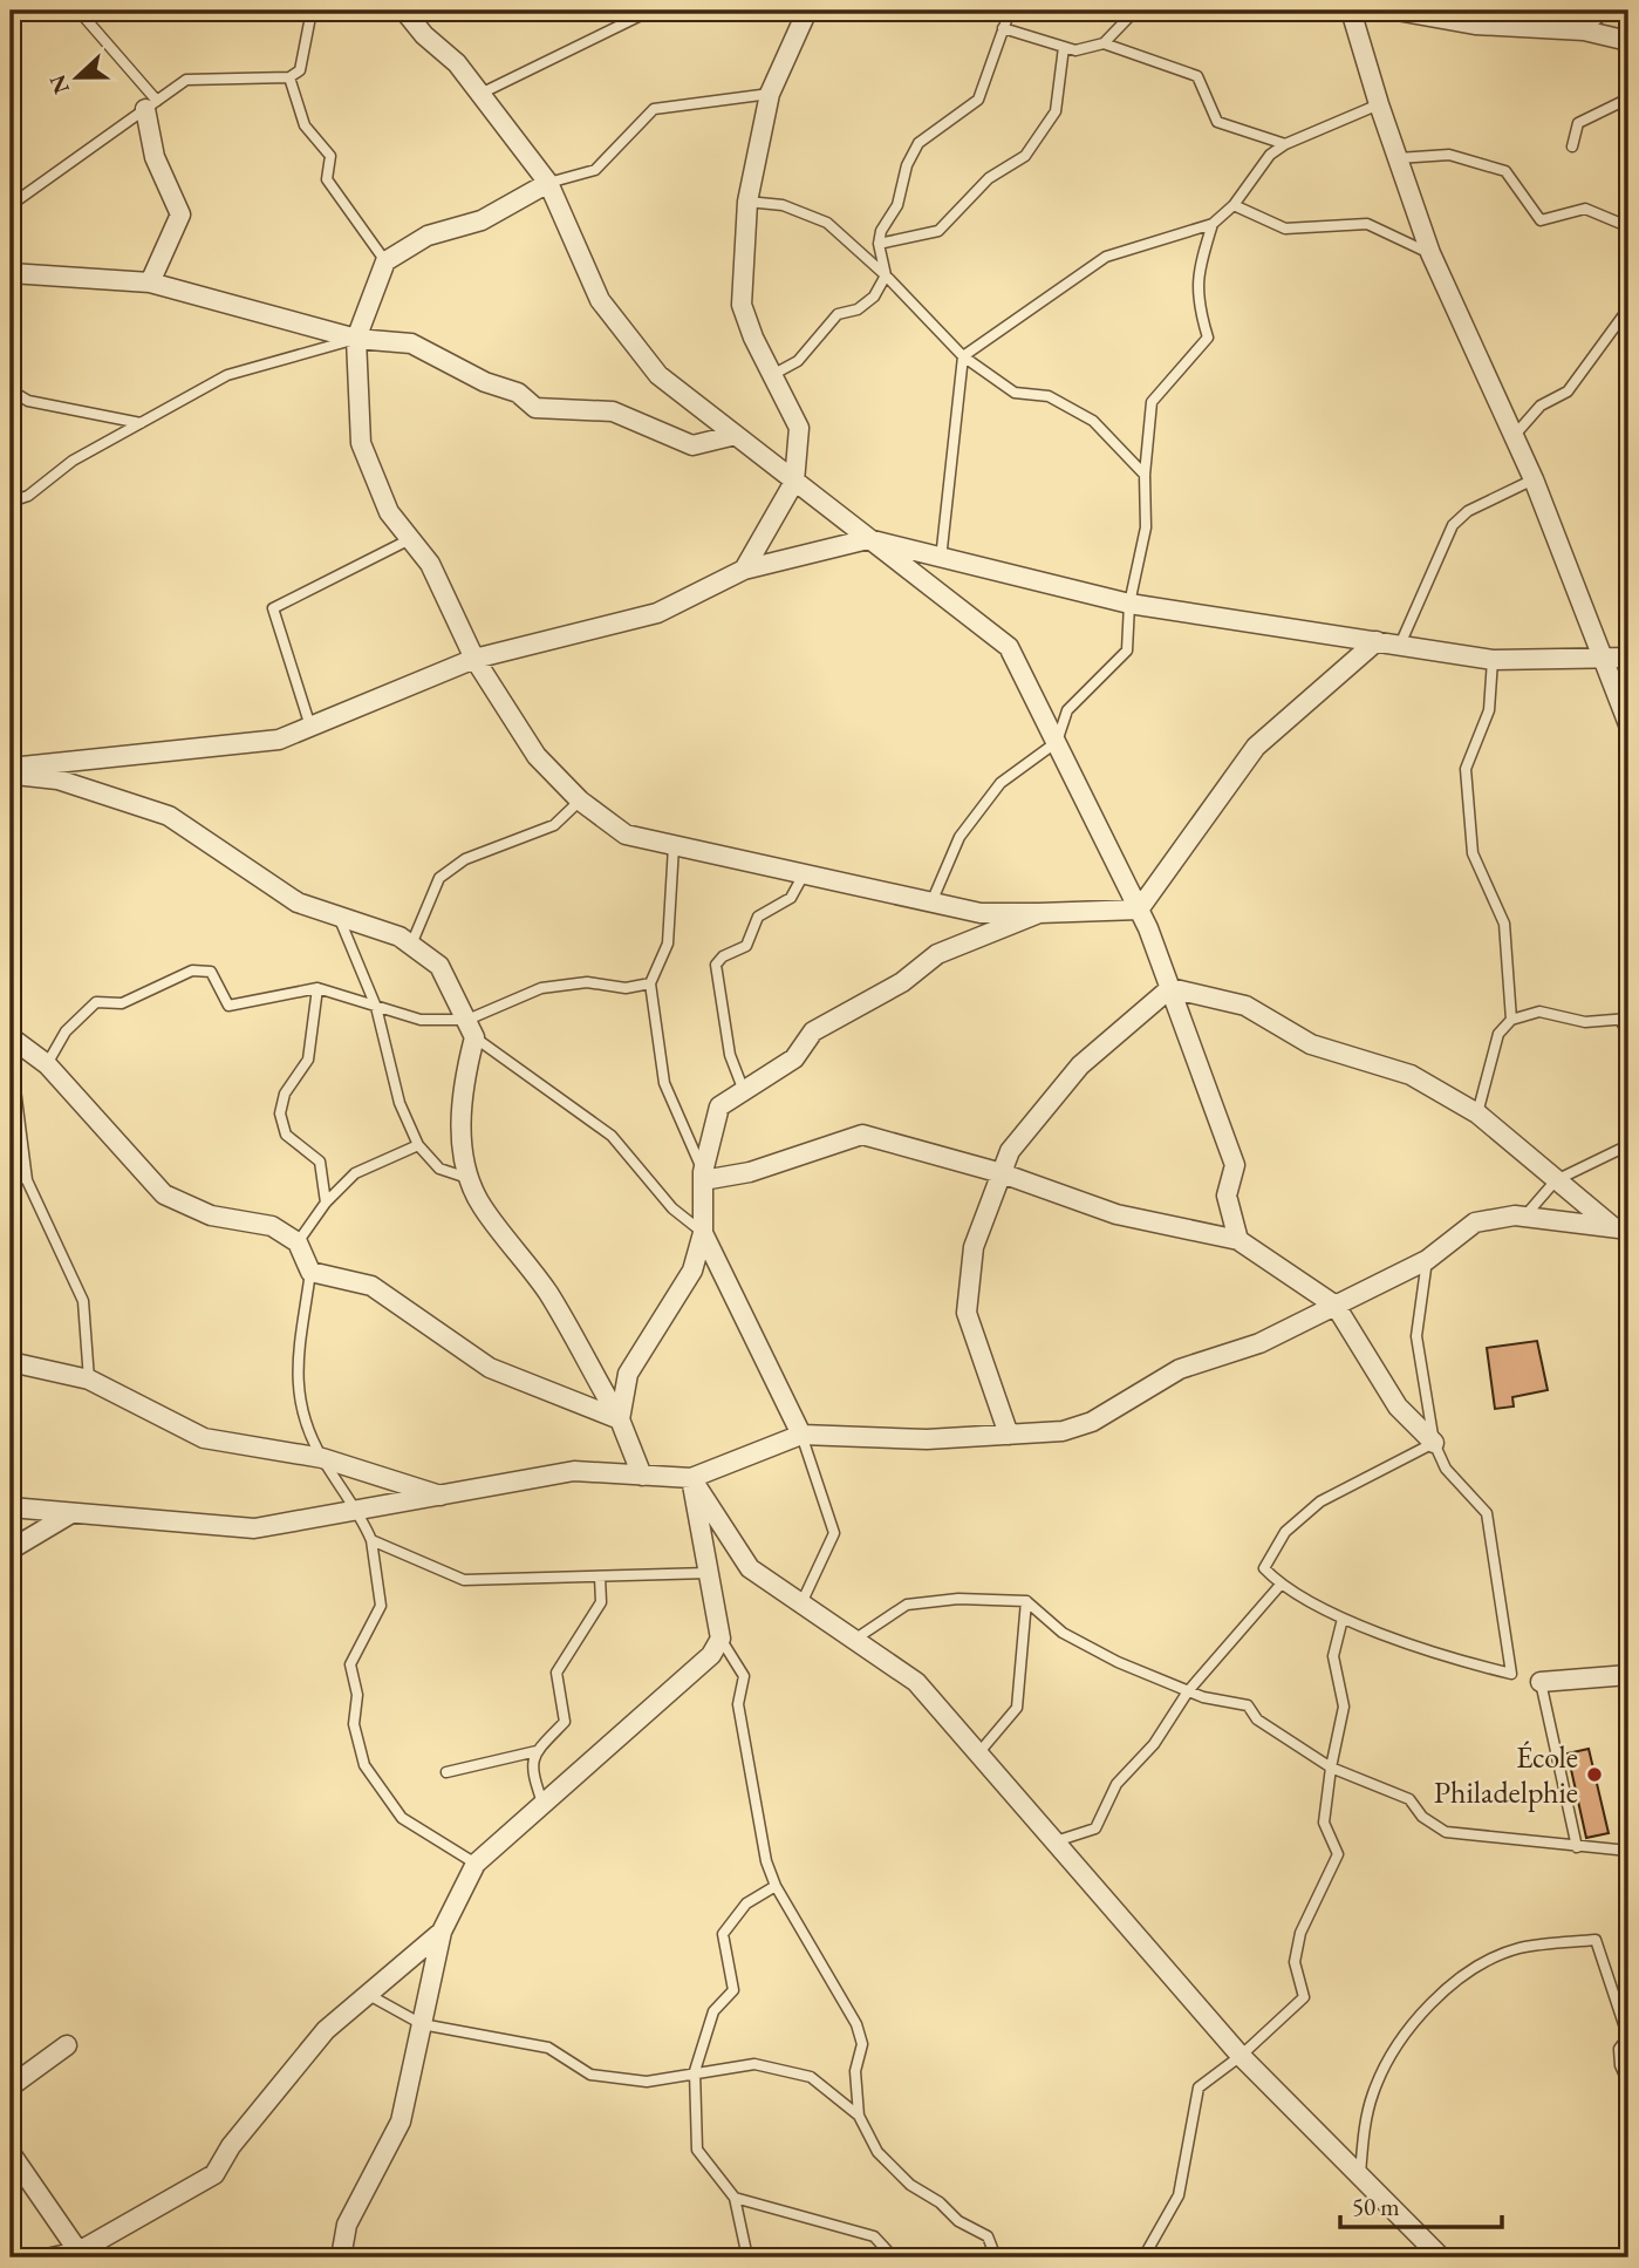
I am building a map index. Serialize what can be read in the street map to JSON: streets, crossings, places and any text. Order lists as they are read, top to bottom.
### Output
{
  "places": ["École Philadelphie"],
  "scale_bar": "50 m",
  "north": "left"
}
